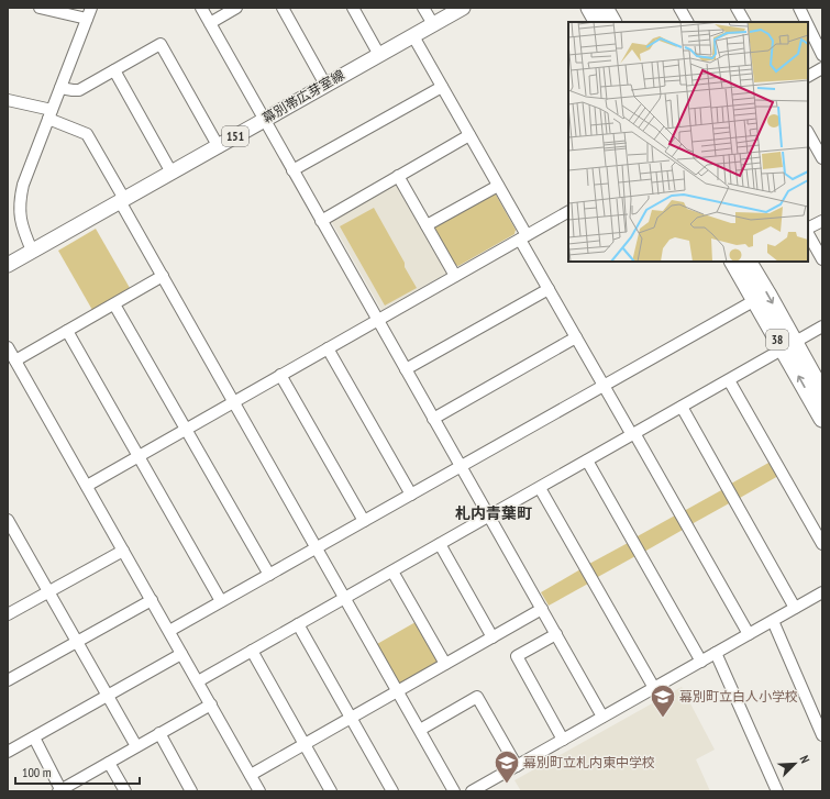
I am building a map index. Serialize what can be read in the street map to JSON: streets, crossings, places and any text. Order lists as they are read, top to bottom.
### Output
{
  "streets": {
    "highway": ["38"],
    "main road": ["幕別帯広芽室線", "151"]
  },
  "districts": ["札内青葉町"],
  "places": {
    "school or university": ["幕別町立白人小学校", "幕別町立札内東中学校"]
  },
  "scale_bar": "100 m",
  "north": "top right"
}
